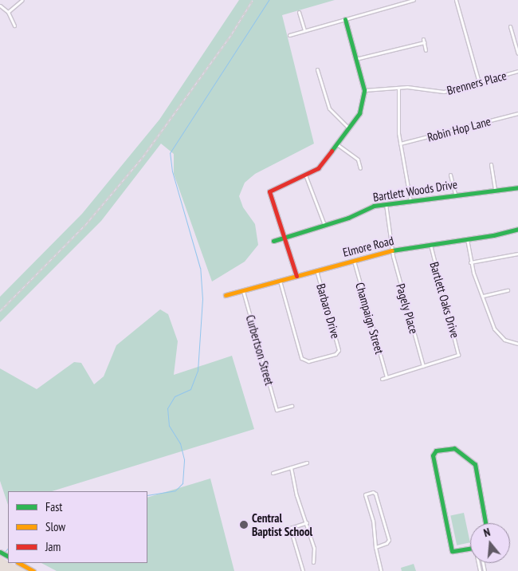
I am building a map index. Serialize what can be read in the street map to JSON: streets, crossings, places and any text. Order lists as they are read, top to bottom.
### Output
{
  "streets": {
    "street": [
      "Brenners Place",
      "Robin Hop Lane",
      "Bartlett Woods Drive",
      "Elmore Road",
      "Bartlett Oaks Drive",
      "Pagely Place",
      "Barbaro Drive",
      "Champaign Street",
      "Curbertson Street"
    ]
  },
  "crossings": [
    ["Bartlett Woods Drive", "Pagely Place"],
    ["Elmore Road", "Bartlett Oaks Drive"],
    ["Elmore Road", "Pagely Place"],
    ["Elmore Road", "Barbaro Drive"],
    ["Elmore Road", "Champaign Street"],
    ["Elmore Road", "Curbertson Street"],
    ["Bartlett Oaks Drive", "Pagely Place"]
  ],
  "places": ["Central Baptist School"],
  "legend": ["Fast", "Slow", "Jam"],
  "north": "top"
}
